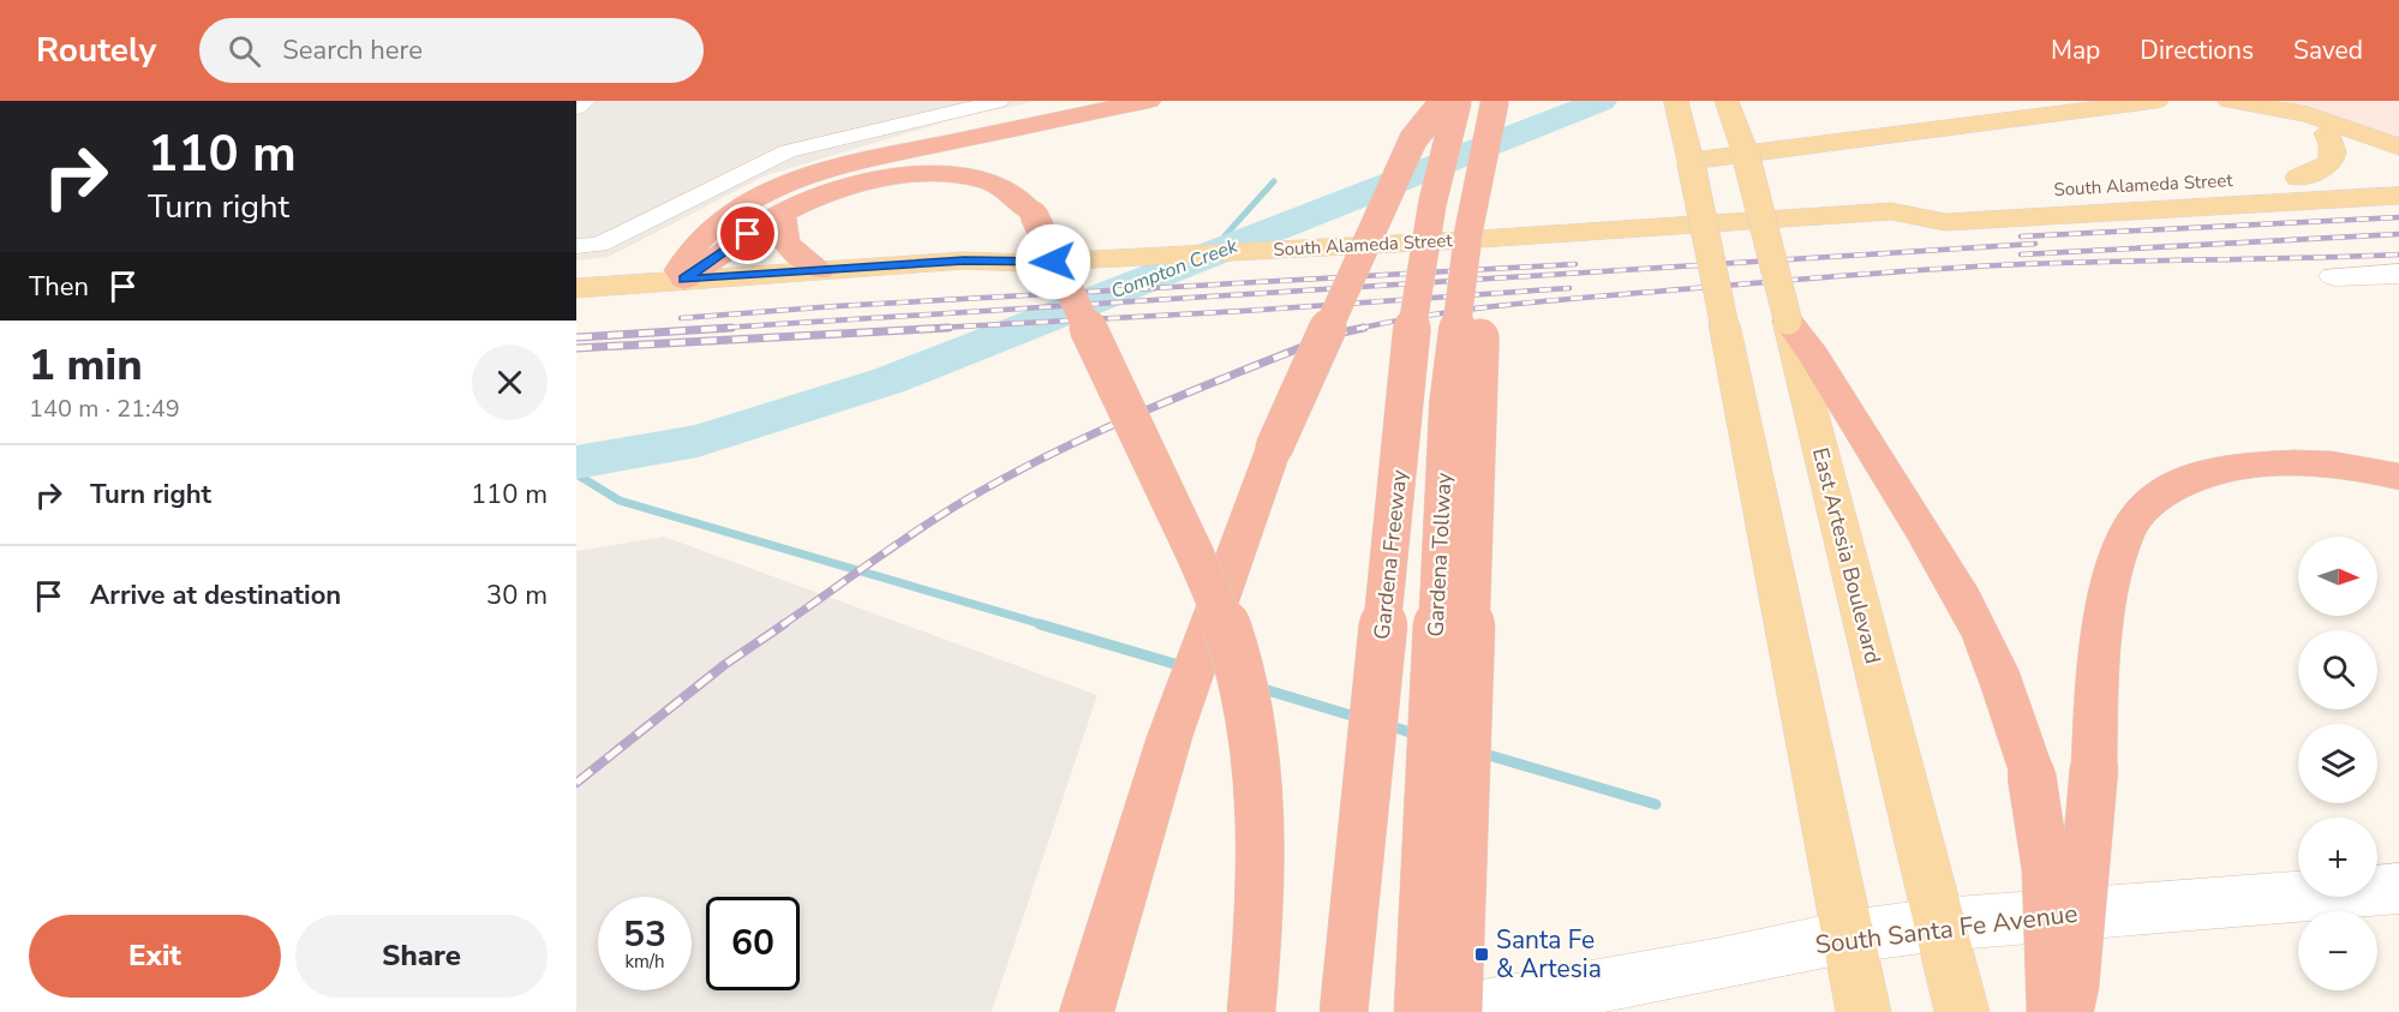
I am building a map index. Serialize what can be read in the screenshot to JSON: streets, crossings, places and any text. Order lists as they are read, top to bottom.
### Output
{
  "streets": {
    "highway": ["Gardena Freeway", "Gardena Tollway"],
    "main road": ["South Alameda Street", "East Artesia Boulevard", "South Santa Fe Avenue"]
  },
  "crossings": [
    ["East Artesia Boulevard", "South Santa Fe Avenue"]
  ],
  "water": ["Compton Creek"],
  "places": {
    "transit": ["Santa Fe & Artesia"]
  },
  "north": "right",
  "page": {
    "header": "Routely",
    "search": "Search here",
    "nav": ["Map", "Directions", "Saved"],
    "turn": ["110 m", "Turn right"],
    "then": "Then",
    "heading": ["1 min", "140 m · 21:49"],
    "list": [
      {
        "name": "Turn right",
        "value": "110 m"
      },
      {
        "name": "Arrive at destination",
        "value": "30 m"
      }
    ],
    "map_buttons": ["+", "−"],
    "speed": "53 km/h",
    "limit": "60",
    "buttons": ["Exit", "Share"]
  }
}
